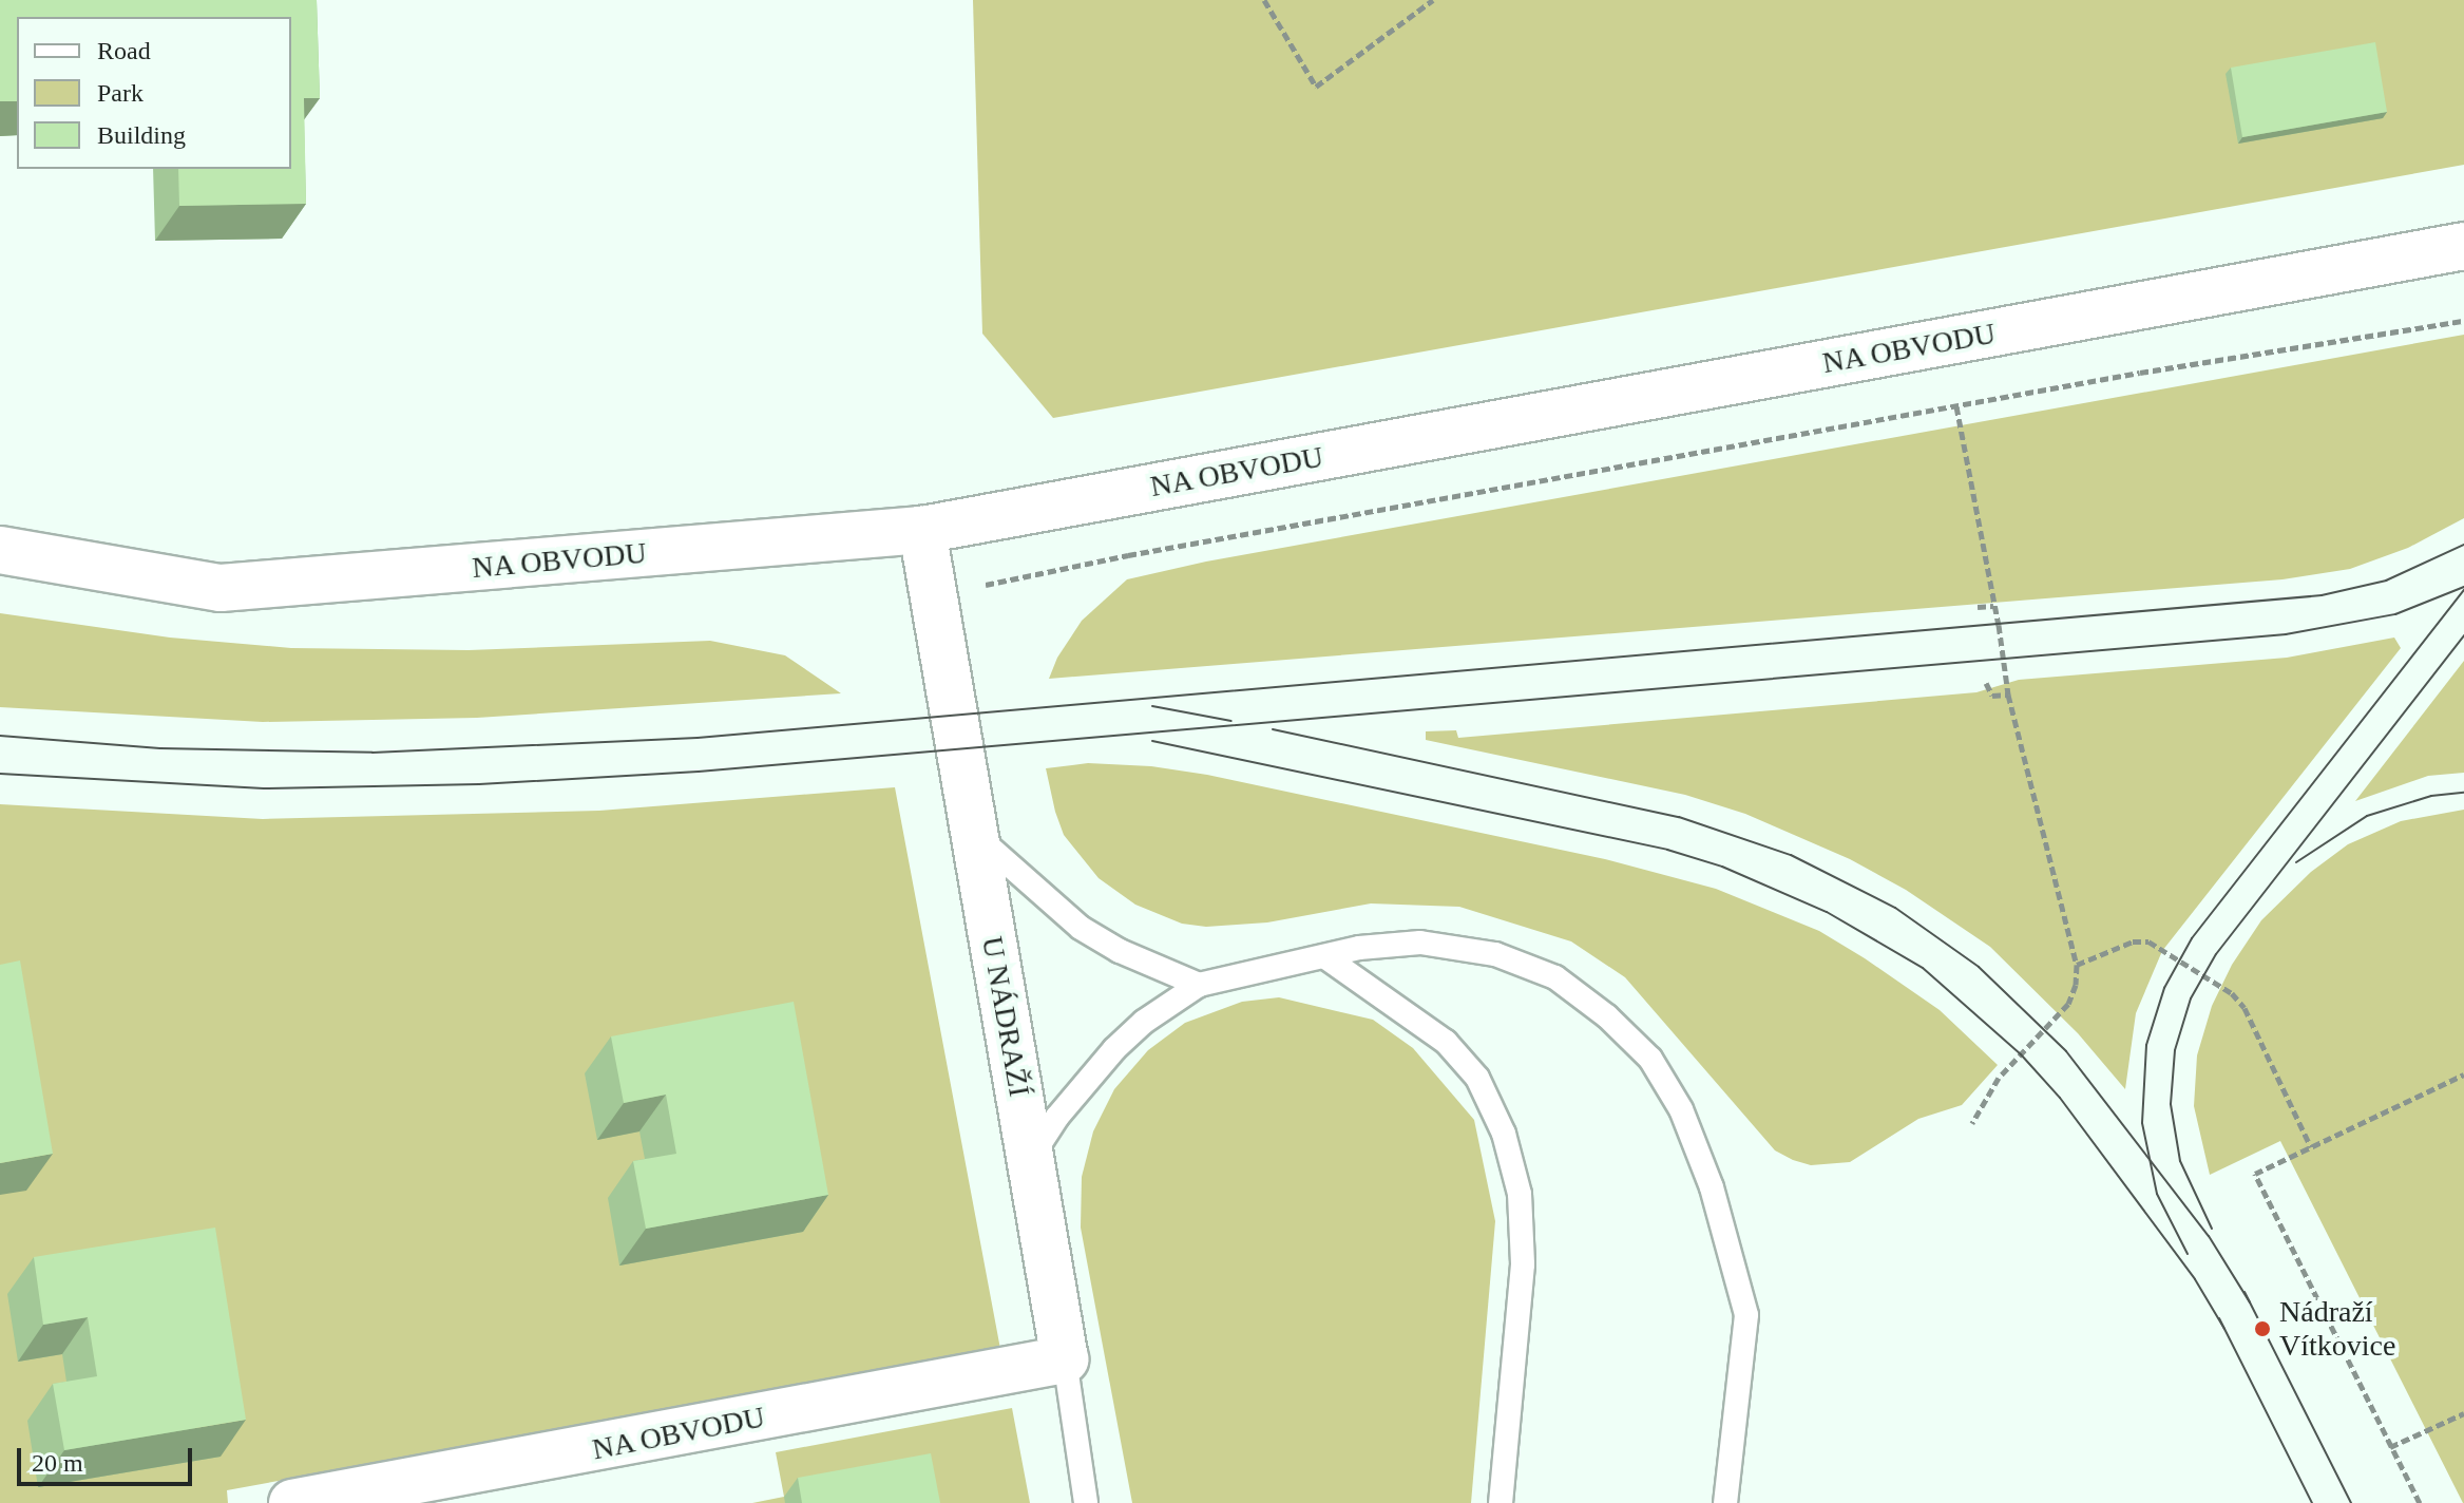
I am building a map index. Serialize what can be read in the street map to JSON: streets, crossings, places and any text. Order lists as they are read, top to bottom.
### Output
{
  "streets": {
    "street": ["NA OBVODU", "U NÁDRAŽÍ"]
  },
  "crossings": [
    ["NA OBVODU", "U NÁDRAŽÍ"]
  ],
  "places": ["Nádraží Vítkovice"],
  "legend": ["Road", "Park", "Building"],
  "scale_bar": "20 m"
}
